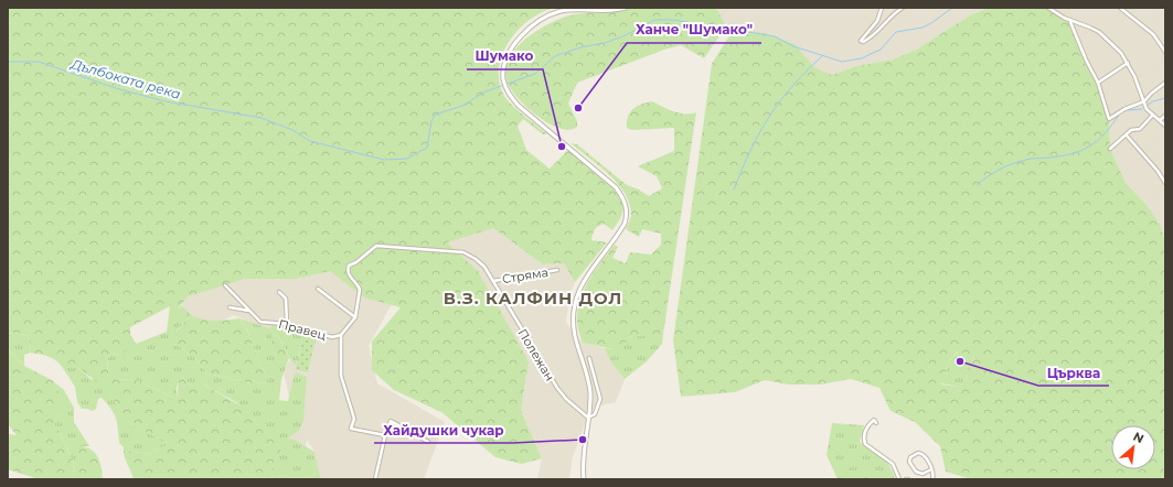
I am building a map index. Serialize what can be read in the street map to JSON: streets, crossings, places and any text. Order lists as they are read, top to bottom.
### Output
{
  "streets": {
    "street": ["Стряма", "Правец", "Полежан"]
  },
  "crossings": [
    ["Стряма", "Полежан"]
  ],
  "districts": ["В.З. КАЛФИН ДОЛ"],
  "water": ["Дълбоката река"],
  "places": [
    "Ханче \"Шумако\"",
    "Шумако",
    "Църква",
    "Хайдушки чукар"
  ],
  "north": "top right"
}
